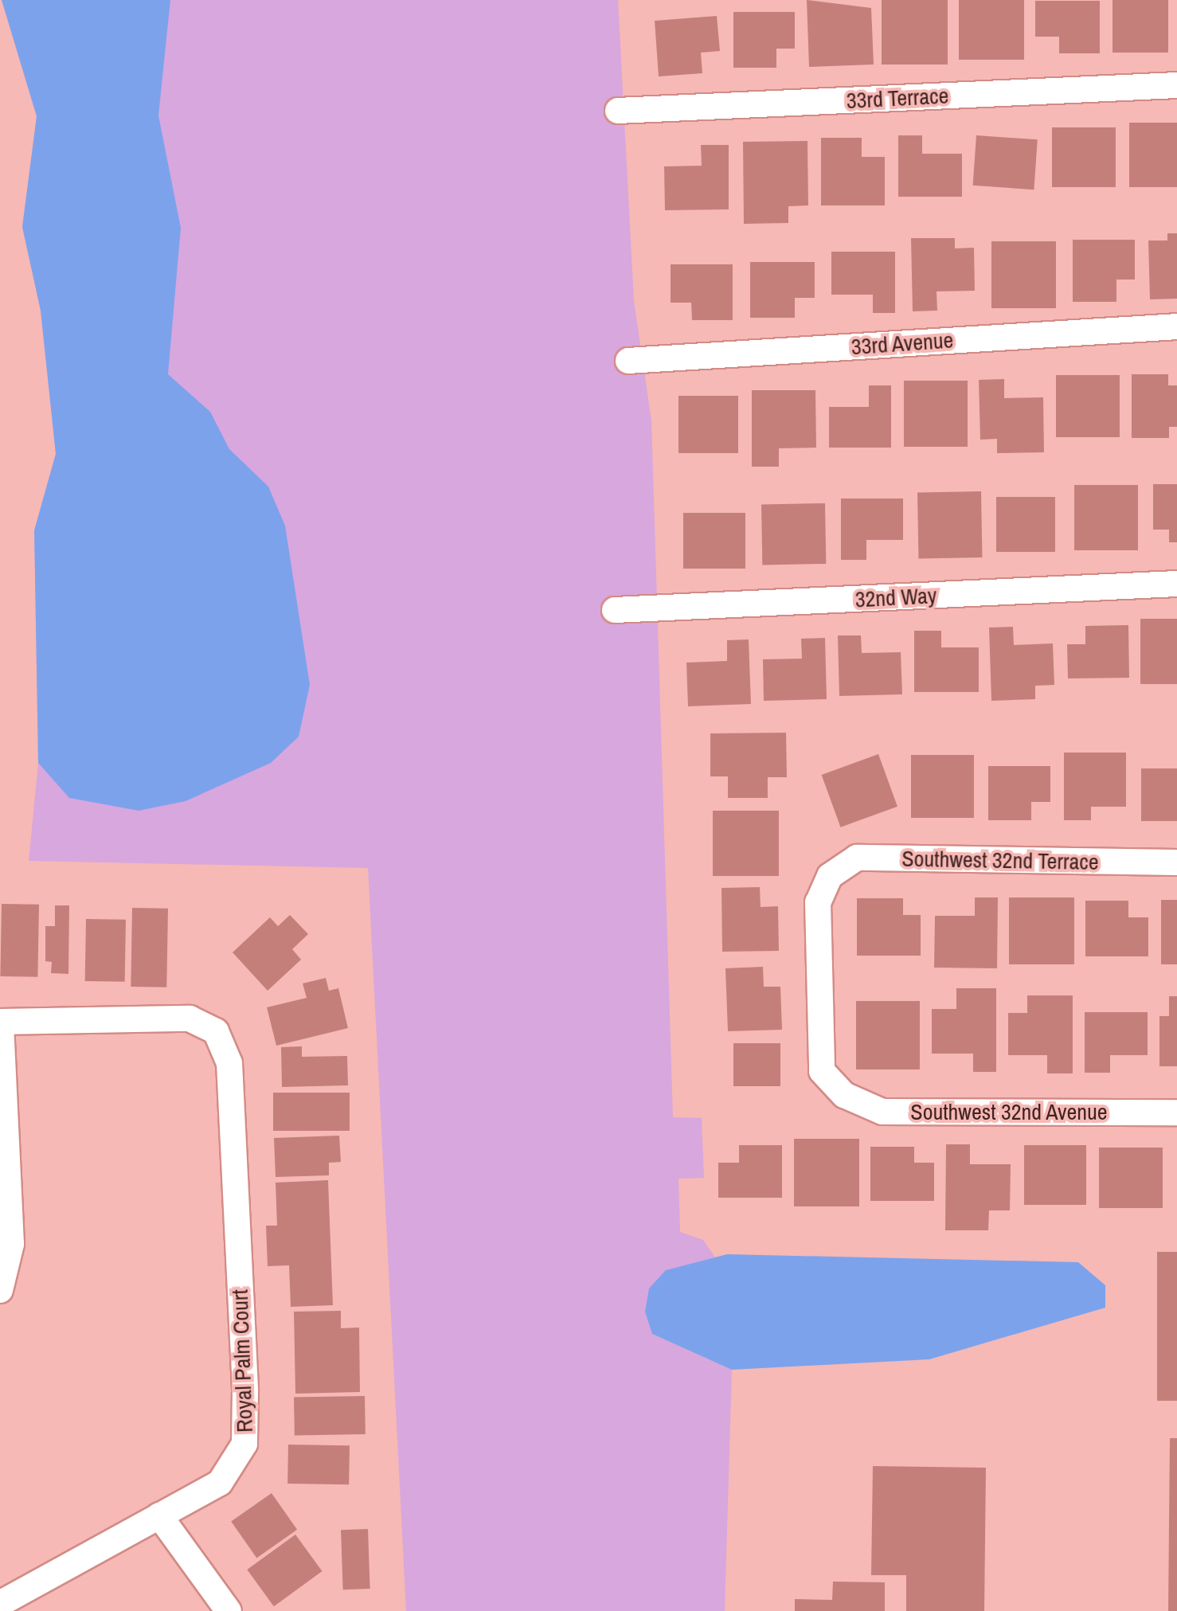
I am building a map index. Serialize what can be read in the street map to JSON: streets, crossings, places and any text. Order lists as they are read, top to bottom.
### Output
{
  "streets": {
    "street": [
      "33rd Terrace",
      "33rd Avenue",
      "32nd Way",
      "Southwest 32nd Terrace",
      "Southwest 32nd Avenue",
      "Royal Palm Court"
    ]
  },
  "crossings": [
    ["Southwest 32nd Terrace", "Southwest 32nd Avenue"]
  ]
}
